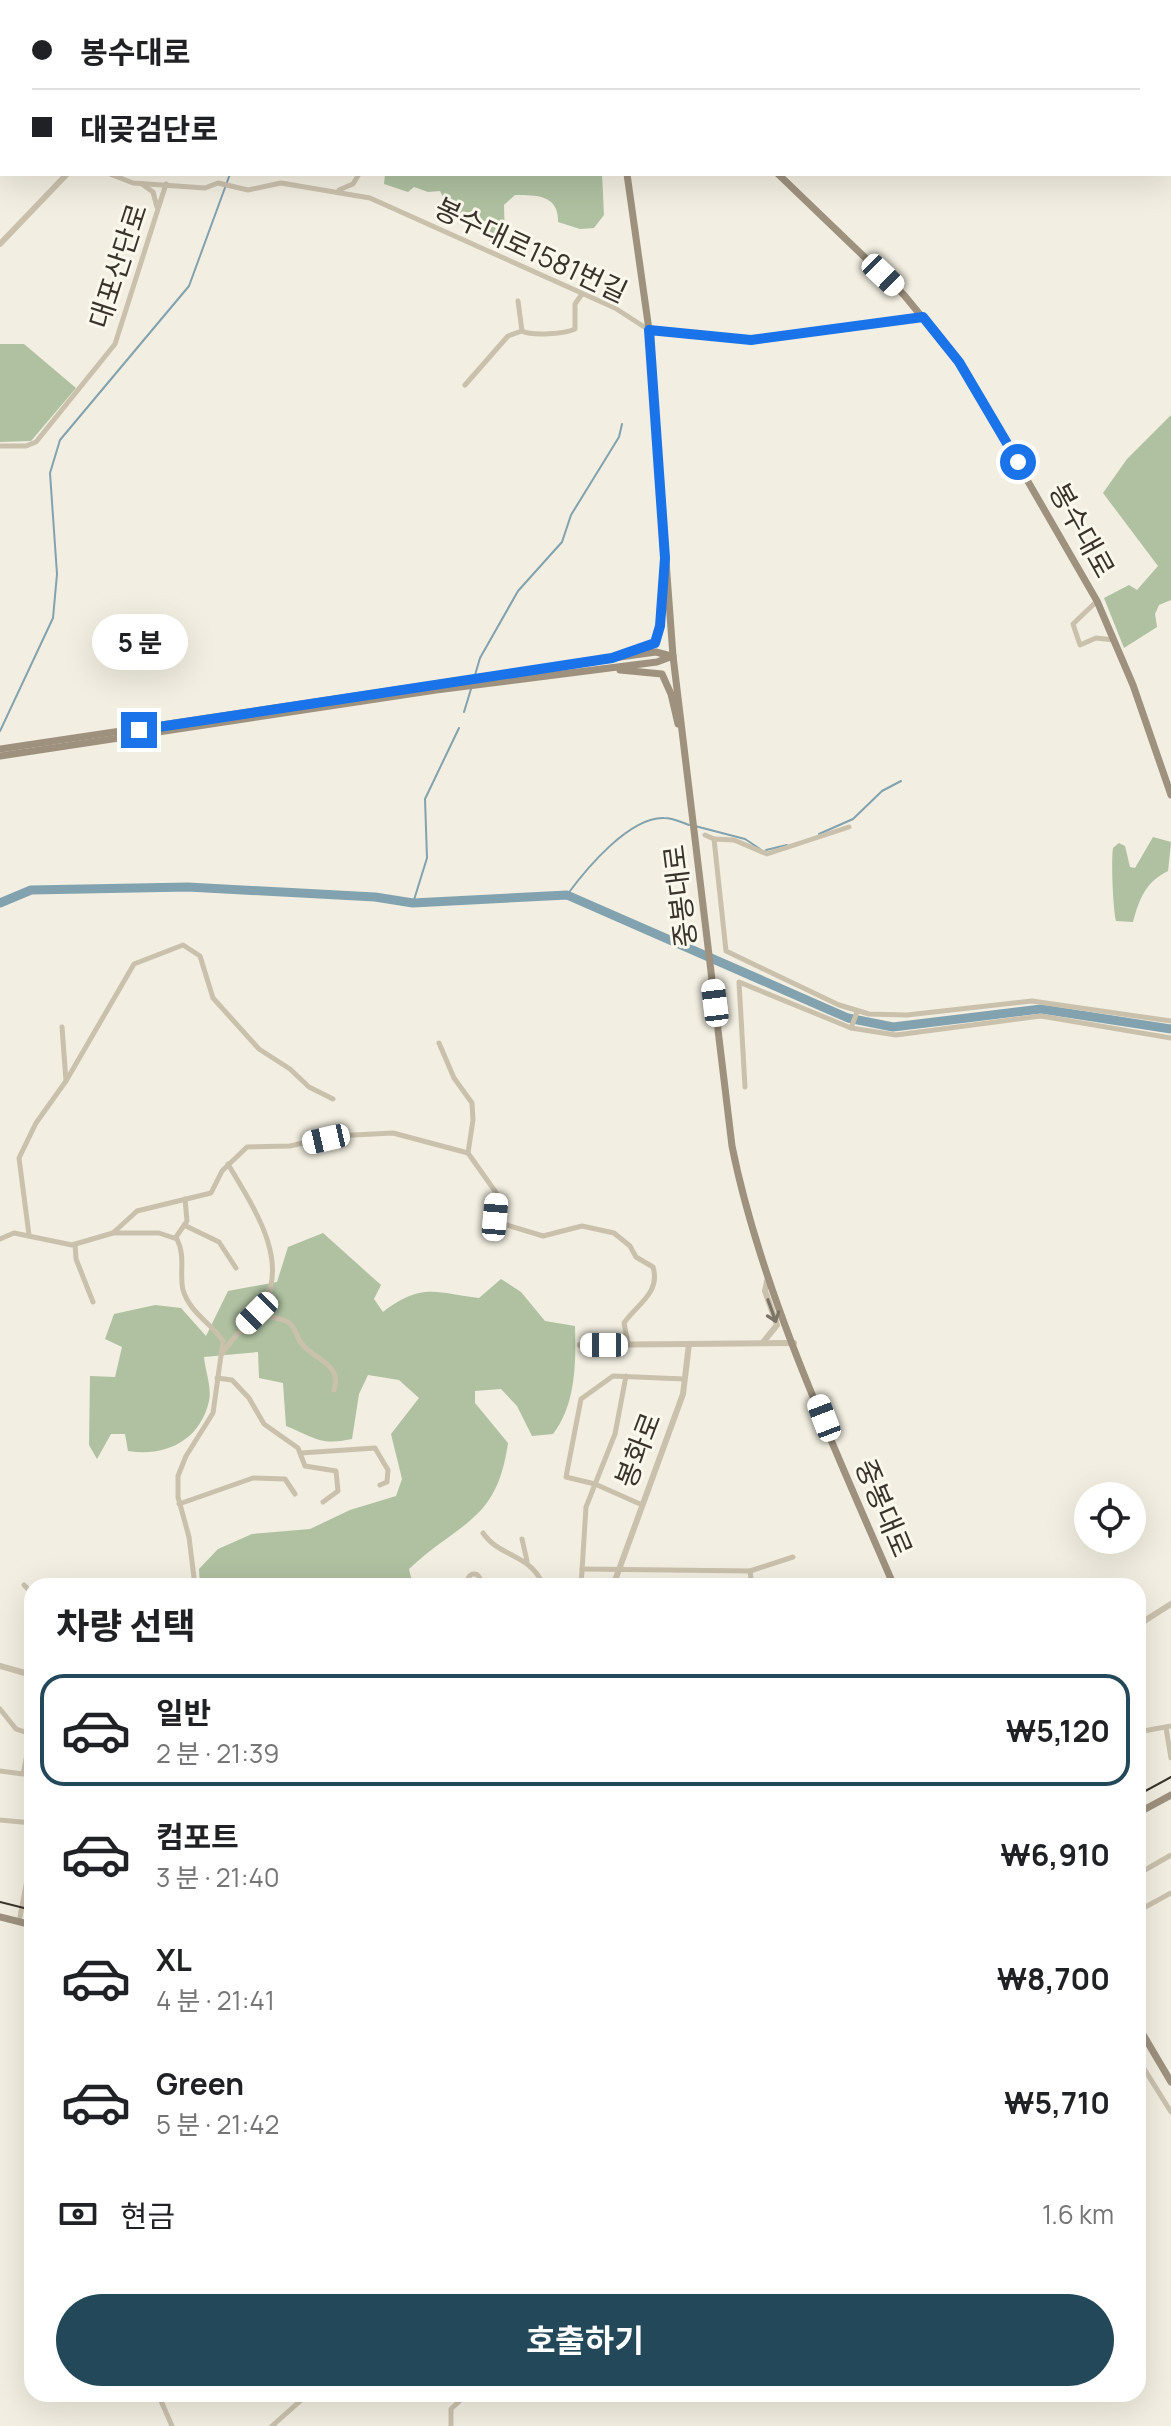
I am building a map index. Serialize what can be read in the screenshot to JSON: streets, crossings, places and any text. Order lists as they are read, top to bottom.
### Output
{
  "streets": {
    "main road": ["봉수대로", "중봉대로"],
    "street": ["봉수대로1581번길", "대포산단로", "봉화로"]
  },
  "crossings": [
    ["봉수대로1581번길", "대포산단로"],
    ["봉수대로1581번길", "봉수대로"],
    ["봉수대로1581번길", "중봉대로"]
  ],
  "page": {
    "banner": ["봉수대로", "대곶검단로"],
    "bubble": "5 분",
    "heading": "차량 선택",
    "list": [
      {
        "name": "일반",
        "note": "2 분 · 21:39",
        "value": "₩5,120"
      },
      {
        "name": "컴포트",
        "note": "3 분 · 21:40",
        "value": "₩6,910"
      },
      {
        "name": "XL",
        "note": "4 분 · 21:41",
        "value": "₩8,700"
      },
      {
        "name": "Green",
        "note": "5 분 · 21:42",
        "value": "₩5,710"
      }
    ],
    "pay": ["현금", "1.6 km"],
    "buttons": "호출하기"
  }
}
